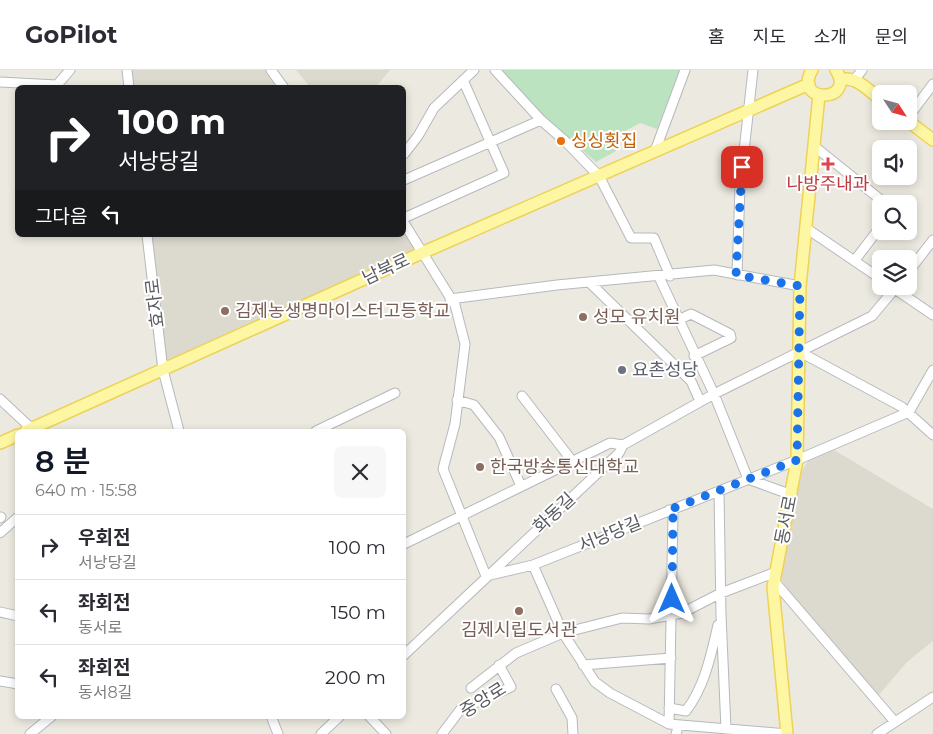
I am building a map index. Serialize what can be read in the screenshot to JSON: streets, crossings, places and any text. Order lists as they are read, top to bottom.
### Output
{
  "streets": {
    "main road": ["남북로", "동서로"],
    "street": [
      "효자로",
      "화동길",
      "서낭당길",
      "중앙로"
    ]
  },
  "crossings": [
    ["남북로", "효자로"],
    ["화동길", "동서로"],
    ["화동길", "서낭당길"],
    ["동서로", "서낭당길"]
  ],
  "places": {
    "other": [
      "싱싱횟집",
      "김제농생명마이스터고등학교",
      "성모 유치원",
      "요촌성당",
      "한국방송통신대학교",
      "김제시립도서관"
    ],
    "health": ["나방주내과"]
  },
  "north": "bottom right",
  "page": {
    "header": "GoPilot",
    "nav": [
      "홈",
      "지도",
      "소개",
      "문의"
    ],
    "turn": ["100 m", "서낭당길"],
    "then": "그다음",
    "heading": ["8 분", "640 m · 15:58"],
    "list": [
      {
        "name": "우회전",
        "note": "서낭당길",
        "value": "100 m"
      },
      {
        "name": "좌회전",
        "note": "동서로",
        "value": "150 m"
      },
      {
        "name": "좌회전",
        "note": "동서8길",
        "value": "200 m"
      }
    ]
  }
}
